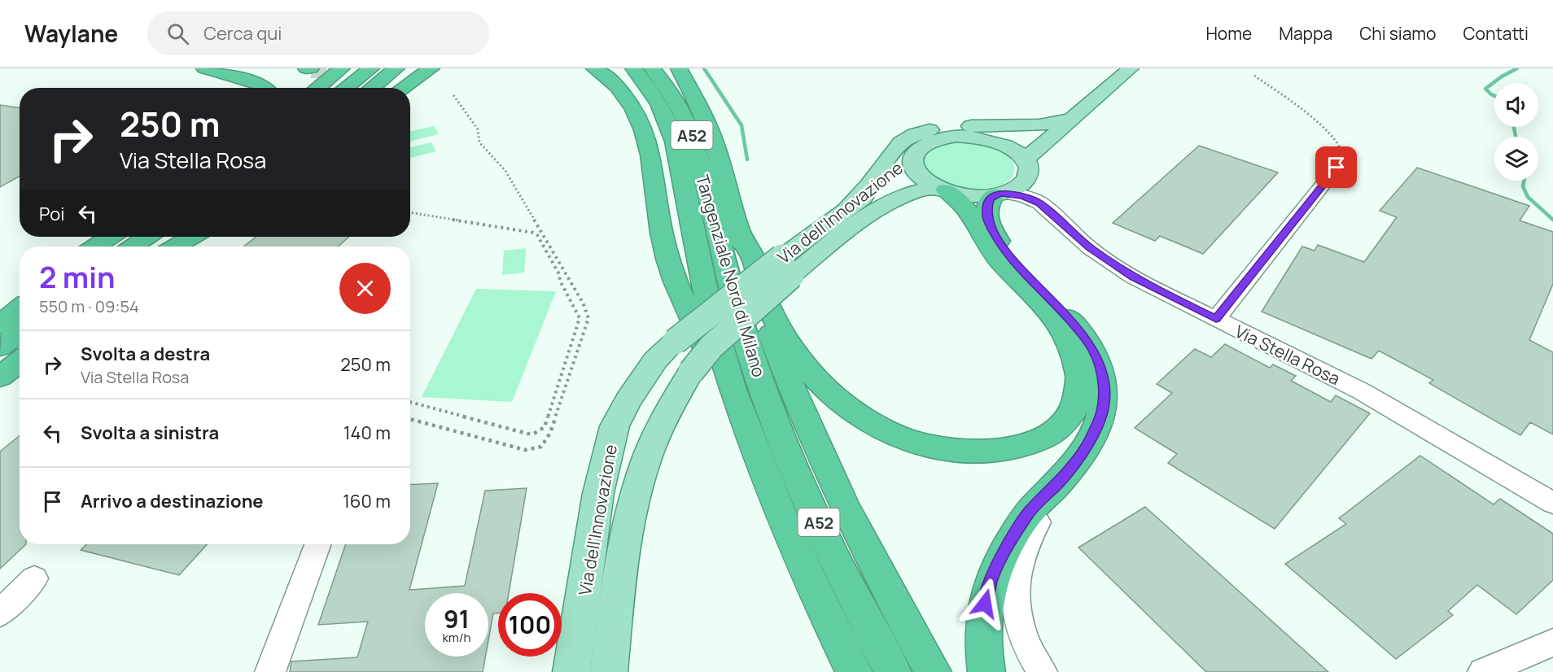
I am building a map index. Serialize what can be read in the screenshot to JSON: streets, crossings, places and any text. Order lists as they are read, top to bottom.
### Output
{
  "streets": {
    "highway": ["A52", "Tangenziale Nord di Milano"],
    "main road": ["Via dell'Innovazione"],
    "street": ["Via Stella Rosa"]
  },
  "page": {
    "header": "Waylane",
    "search": "Cerca qui",
    "nav": [
      "Home",
      "Mappa",
      "Chi siamo",
      "Contatti"
    ],
    "turn": ["250 m", "Via Stella Rosa"],
    "then": "Poi",
    "heading": ["2 min", "550 m · 09:54"],
    "list": [
      {
        "name": "Svolta a destra",
        "note": "Via Stella Rosa",
        "value": "250 m"
      },
      {
        "name": "Svolta a sinistra",
        "value": "140 m"
      },
      {
        "name": "Arrivo a destinazione",
        "value": "160 m"
      }
    ],
    "speed": "91 km/h",
    "limit": "100"
  }
}
